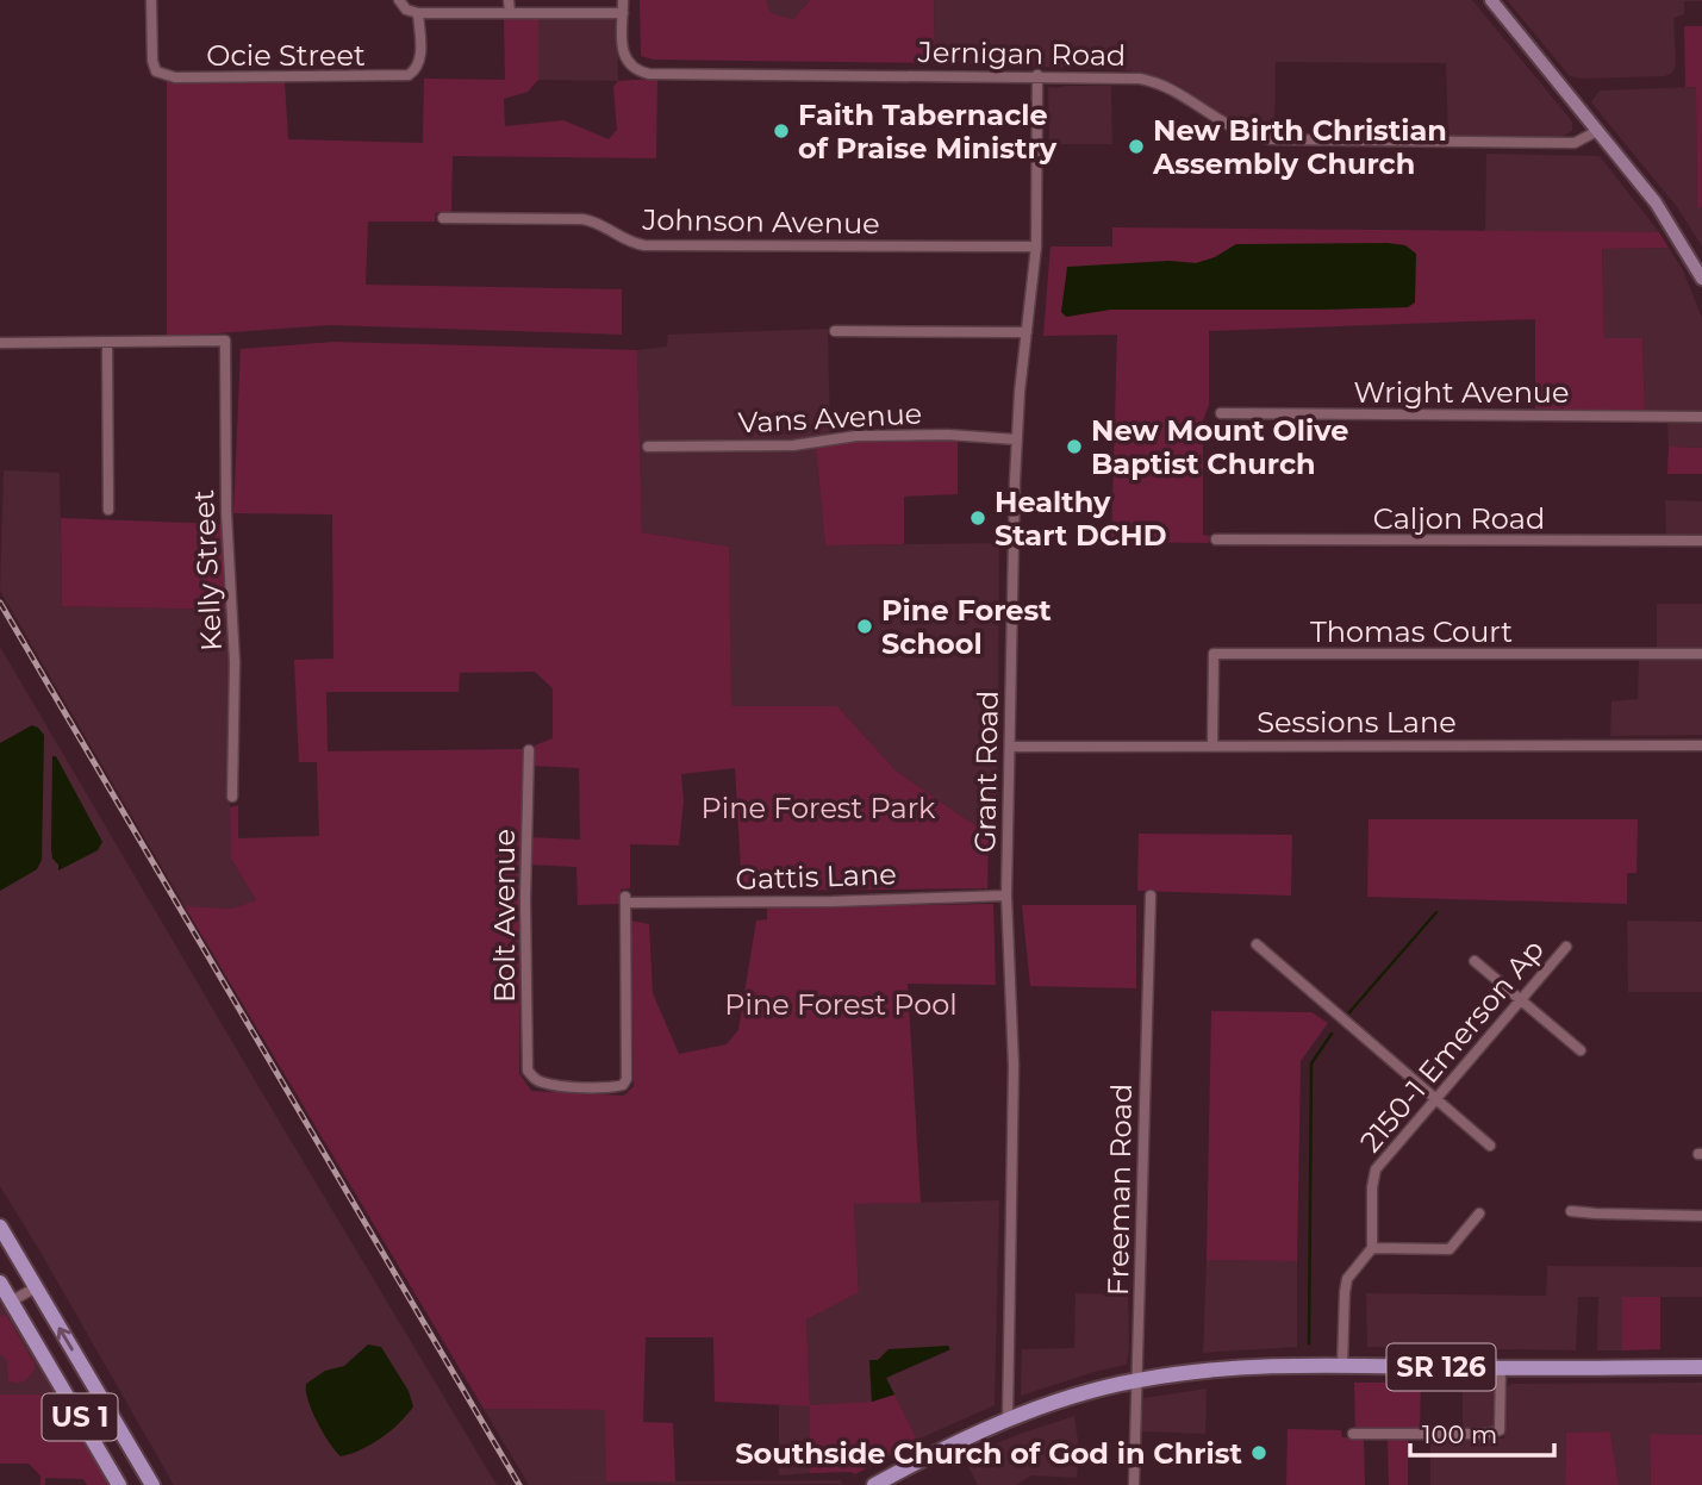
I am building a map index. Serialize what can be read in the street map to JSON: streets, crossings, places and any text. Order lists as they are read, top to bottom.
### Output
{
  "streets": {
    "main road": ["SR 126", "US 1"],
    "street": [
      "Jernigan Road",
      "Ocie Street",
      "Johnson Avenue",
      "Wright Avenue",
      "Vans Avenue",
      "Caljon Road",
      "Kelly Street",
      "Thomas Court",
      "Sessions Lane",
      "Grant Road",
      "Gattis Lane",
      "Bolt Avenue",
      "2150-1 Emerson Ap",
      "Freeman Road"
    ]
  },
  "crossings": [
    ["Jernigan Road", "Grant Road"],
    ["Johnson Avenue", "Grant Road"],
    ["Vans Avenue", "Grant Road"],
    ["Thomas Court", "Sessions Lane"],
    ["Sessions Lane", "Grant Road"],
    ["Grant Road", "Gattis Lane"],
    ["Grant Road", "SR 126"],
    ["Gattis Lane", "Bolt Avenue"],
    ["Freeman Road", "SR 126"]
  ],
  "parks": ["Pine Forest Park", "Pine Forest Pool"],
  "places": [
    "Faith Tabernacle of Praise Ministry",
    "New Birth Christian Assembly Church",
    "New Mount Olive Baptist Church",
    "Healthy Start DCHD",
    "Pine Forest School",
    "Southside Church of God in Christ"
  ],
  "scale_bar": "100 m"
}
